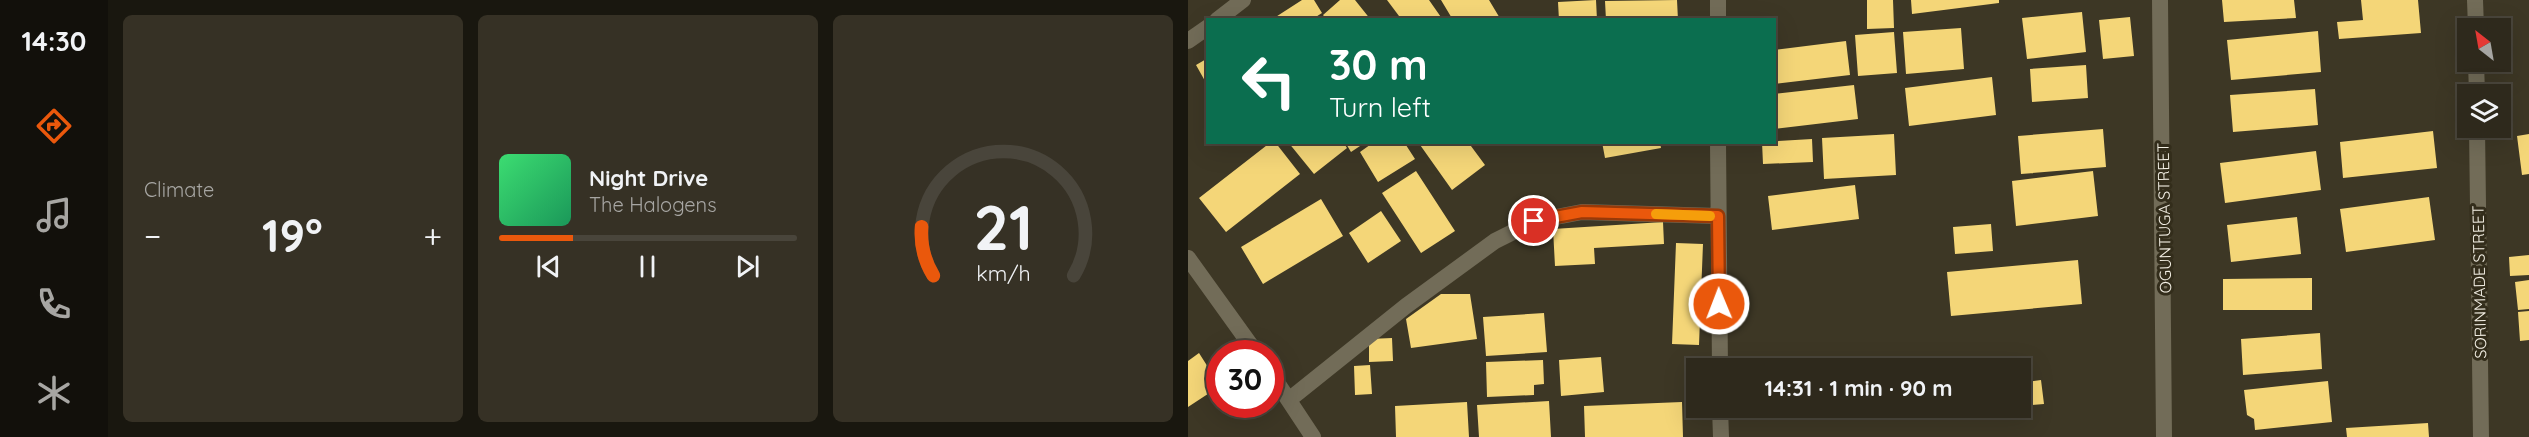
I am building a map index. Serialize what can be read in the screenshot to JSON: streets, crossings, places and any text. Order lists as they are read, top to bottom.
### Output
{
  "streets": {
    "street": ["OGUNTUGA STREET", "SORINMADE STREET"]
  },
  "north": "top left",
  "page": {
    "tabs": "14:30",
    "tile": "Climate",
    "turn": ["30 m", "Turn left"],
    "song": ["Night Drive", "The Halogens"],
    "heat": ["−", "19°", "+"],
    "limit": "30",
    "trip": "14:31 · 1 min · 90 m",
    "gauge": ["21", "km/h"]
  }
}
